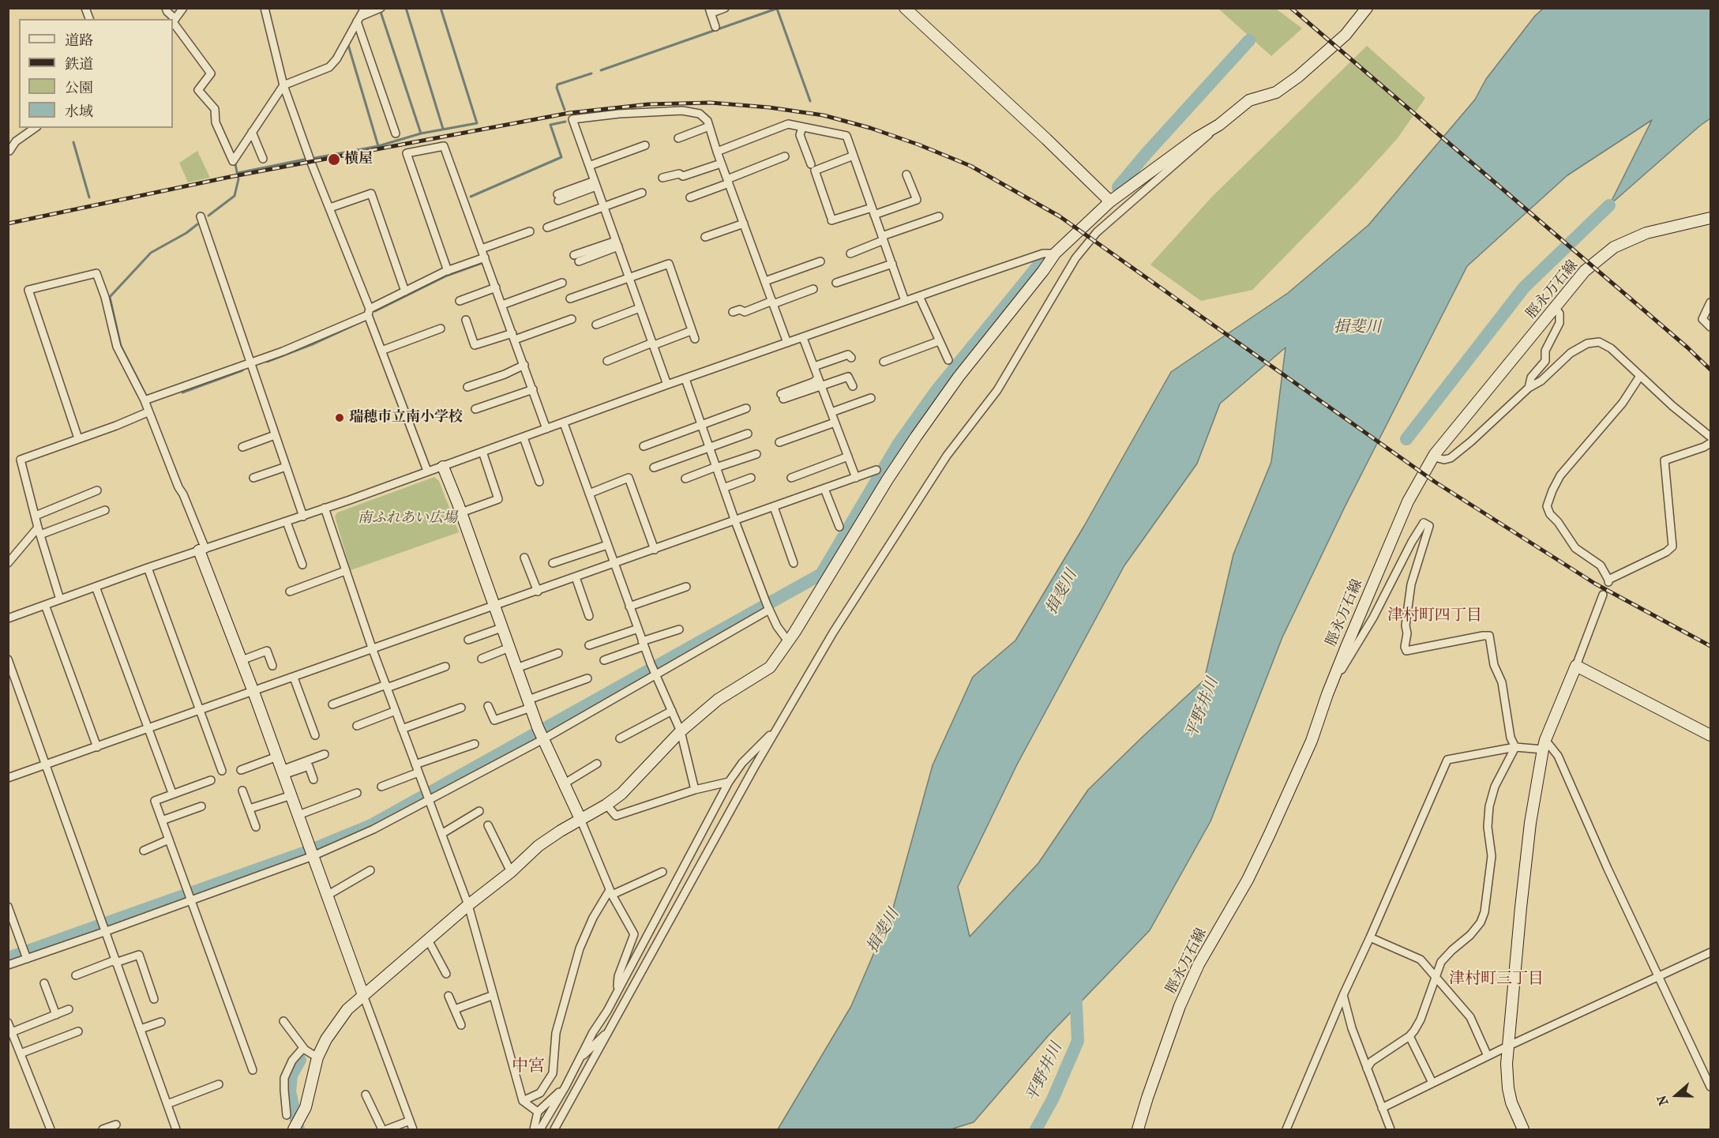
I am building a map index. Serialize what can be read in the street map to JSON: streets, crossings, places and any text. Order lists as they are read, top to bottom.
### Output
{
  "streets": {
    "street": ["脛永万石線"]
  },
  "districts": ["津村町四丁目", "津村町三丁目", "中宮"],
  "water": ["揖斐川", "平野井川"],
  "parks": ["南ふれあい広場"],
  "places": ["横屋", "瑞穂市立南小学校"],
  "legend": [
    "道路",
    "鉄道",
    "公園",
    "水域"
  ],
  "north": "left"
}
